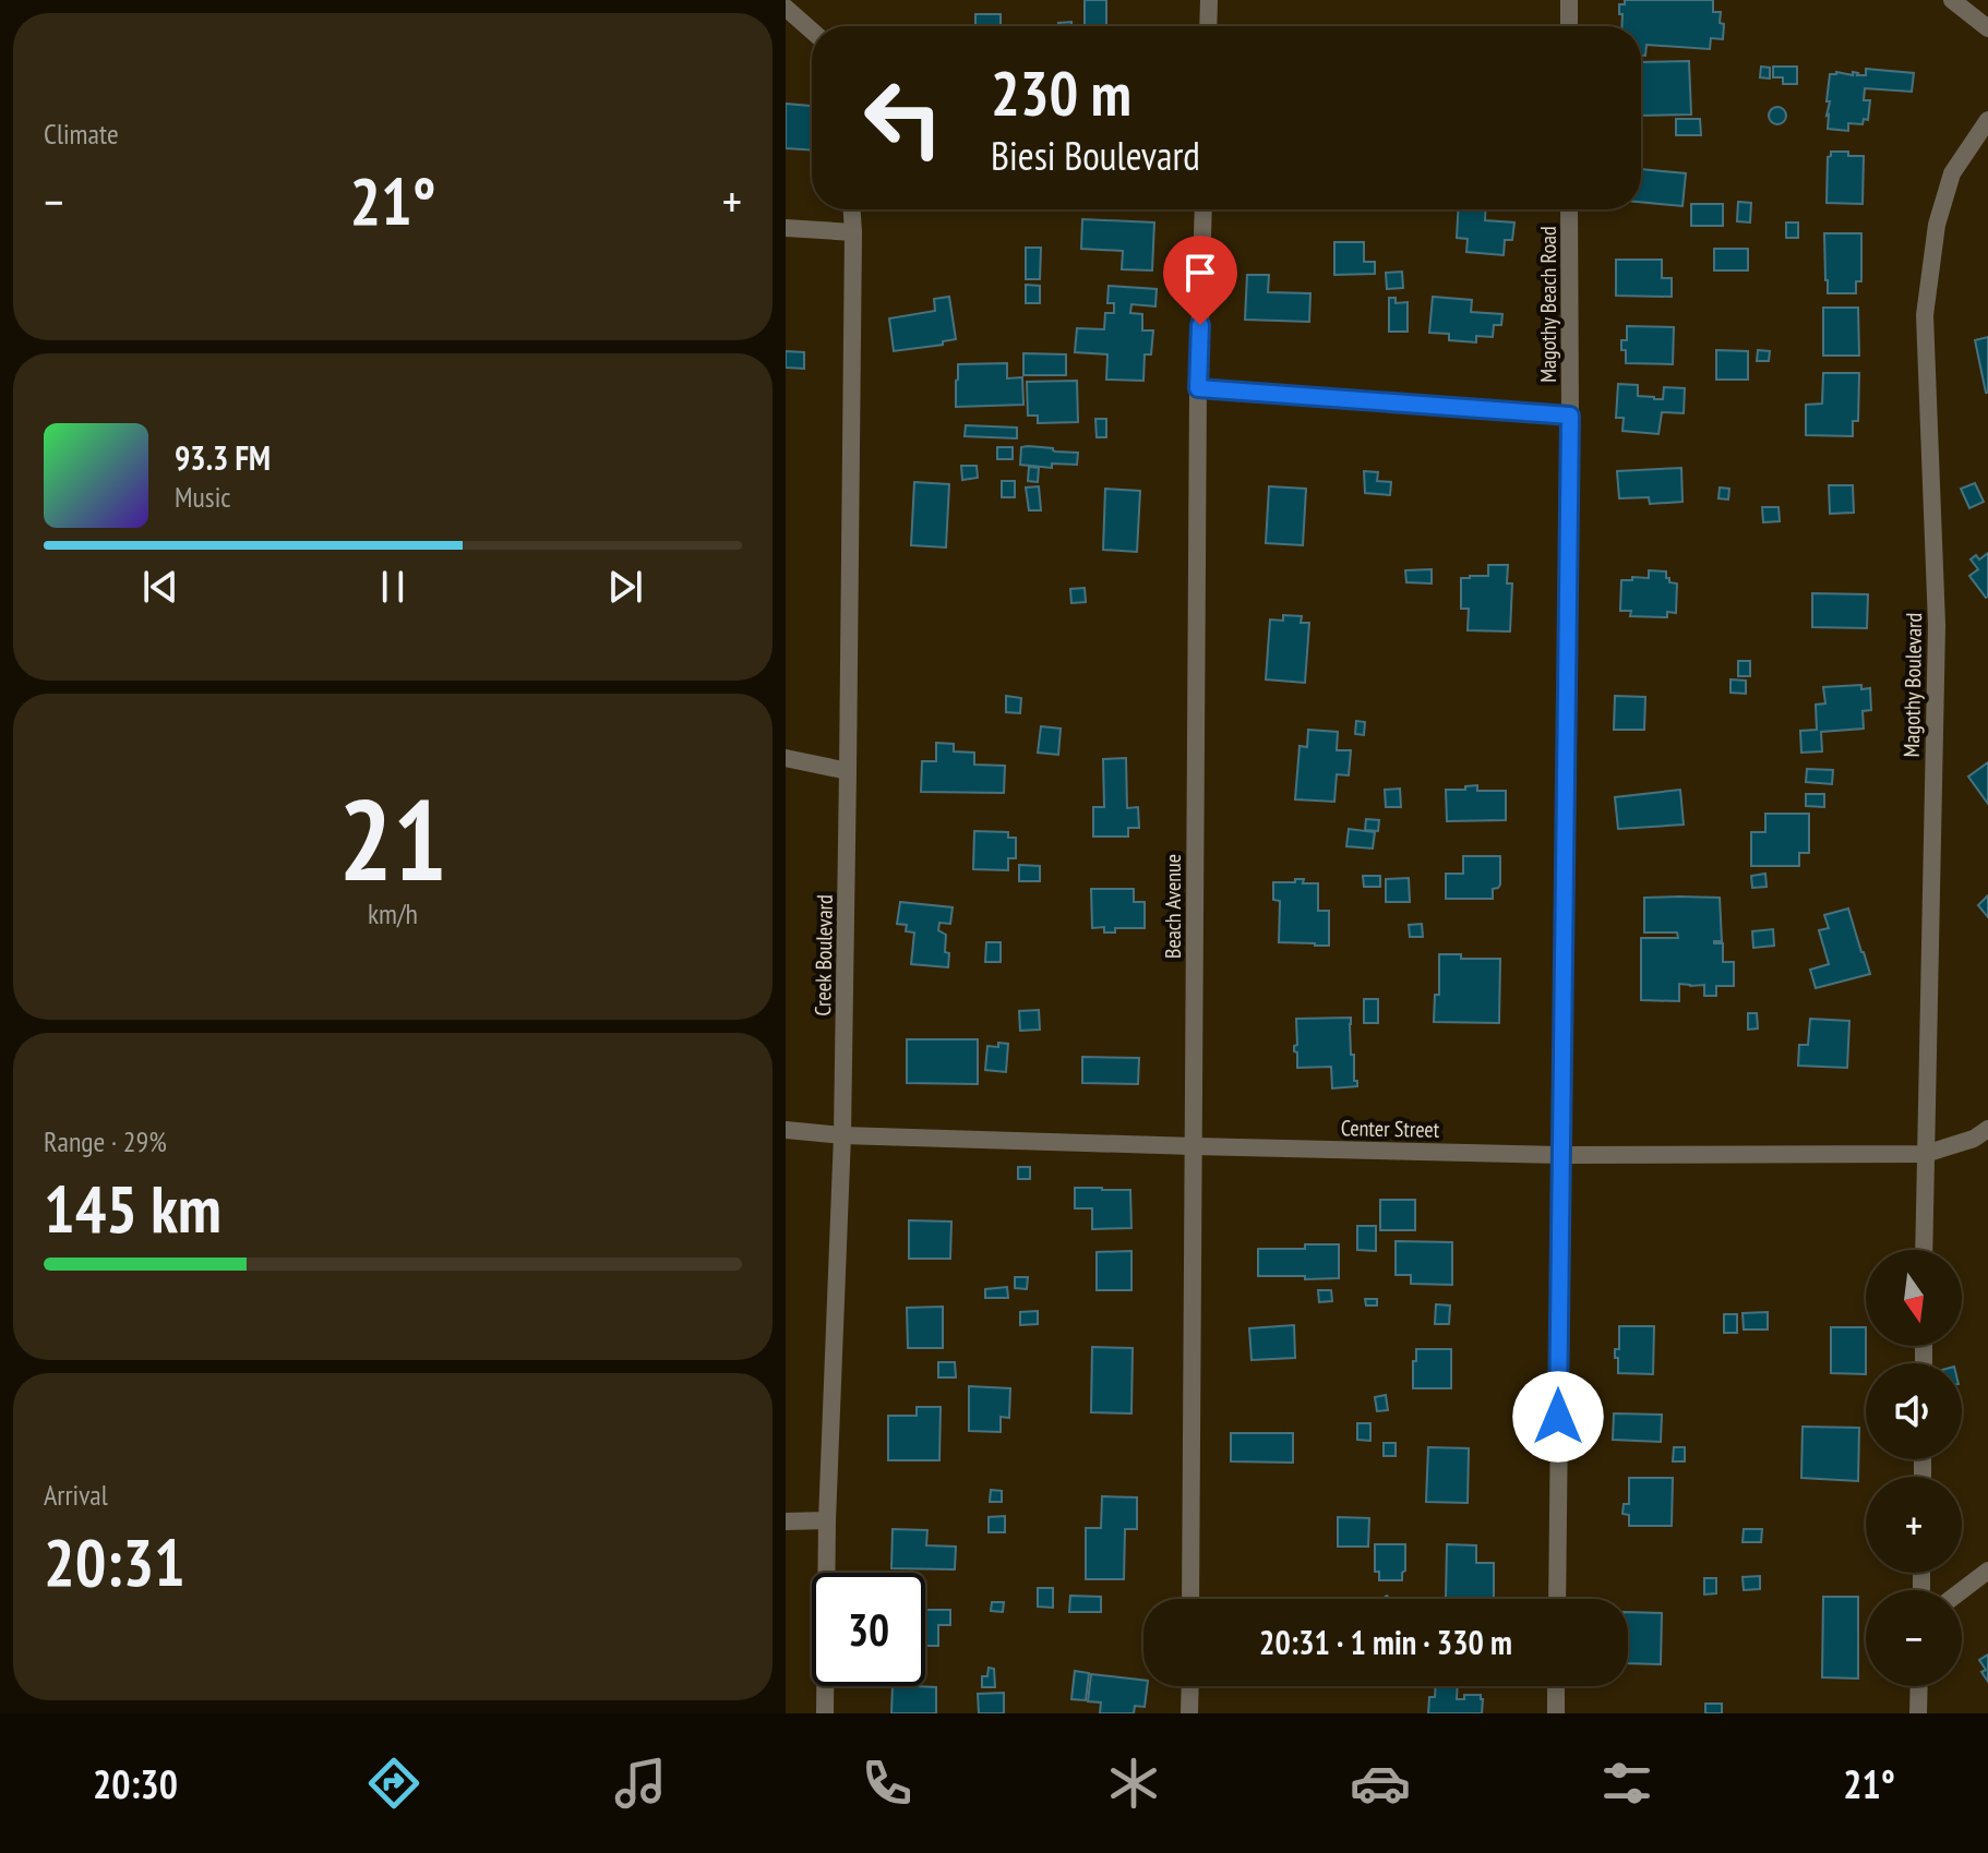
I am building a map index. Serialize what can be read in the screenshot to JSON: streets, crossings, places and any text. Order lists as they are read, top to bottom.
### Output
{
  "streets": {
    "street": [
      "Magothy Beach Road",
      "Magothy Boulevard",
      "Beach Avenue",
      "Creek Boulevard",
      "Center Street"
    ]
  },
  "crossings": [
    ["Magothy Beach Road", "Center Street"],
    ["Magothy Boulevard", "Center Street"],
    ["Beach Avenue", "Center Street"],
    ["Creek Boulevard", "Center Street"]
  ],
  "north": "bottom",
  "page": {
    "tile": [
      "Climate",
      ["21", "km/h"],
      ["Range · 29%", "145 km"],
      ["Arrival", "20:31"]
    ],
    "turn": ["230 m", "Biesi Boulevard"],
    "heat": ["−", "21°", "+"],
    "song": ["93.3 FM", "Music"],
    "map_buttons": ["+", "−"],
    "limit": "30",
    "trip": "20:31 · 1 min · 330 m",
    "tabs": ["20:30", "21°"]
  }
}
